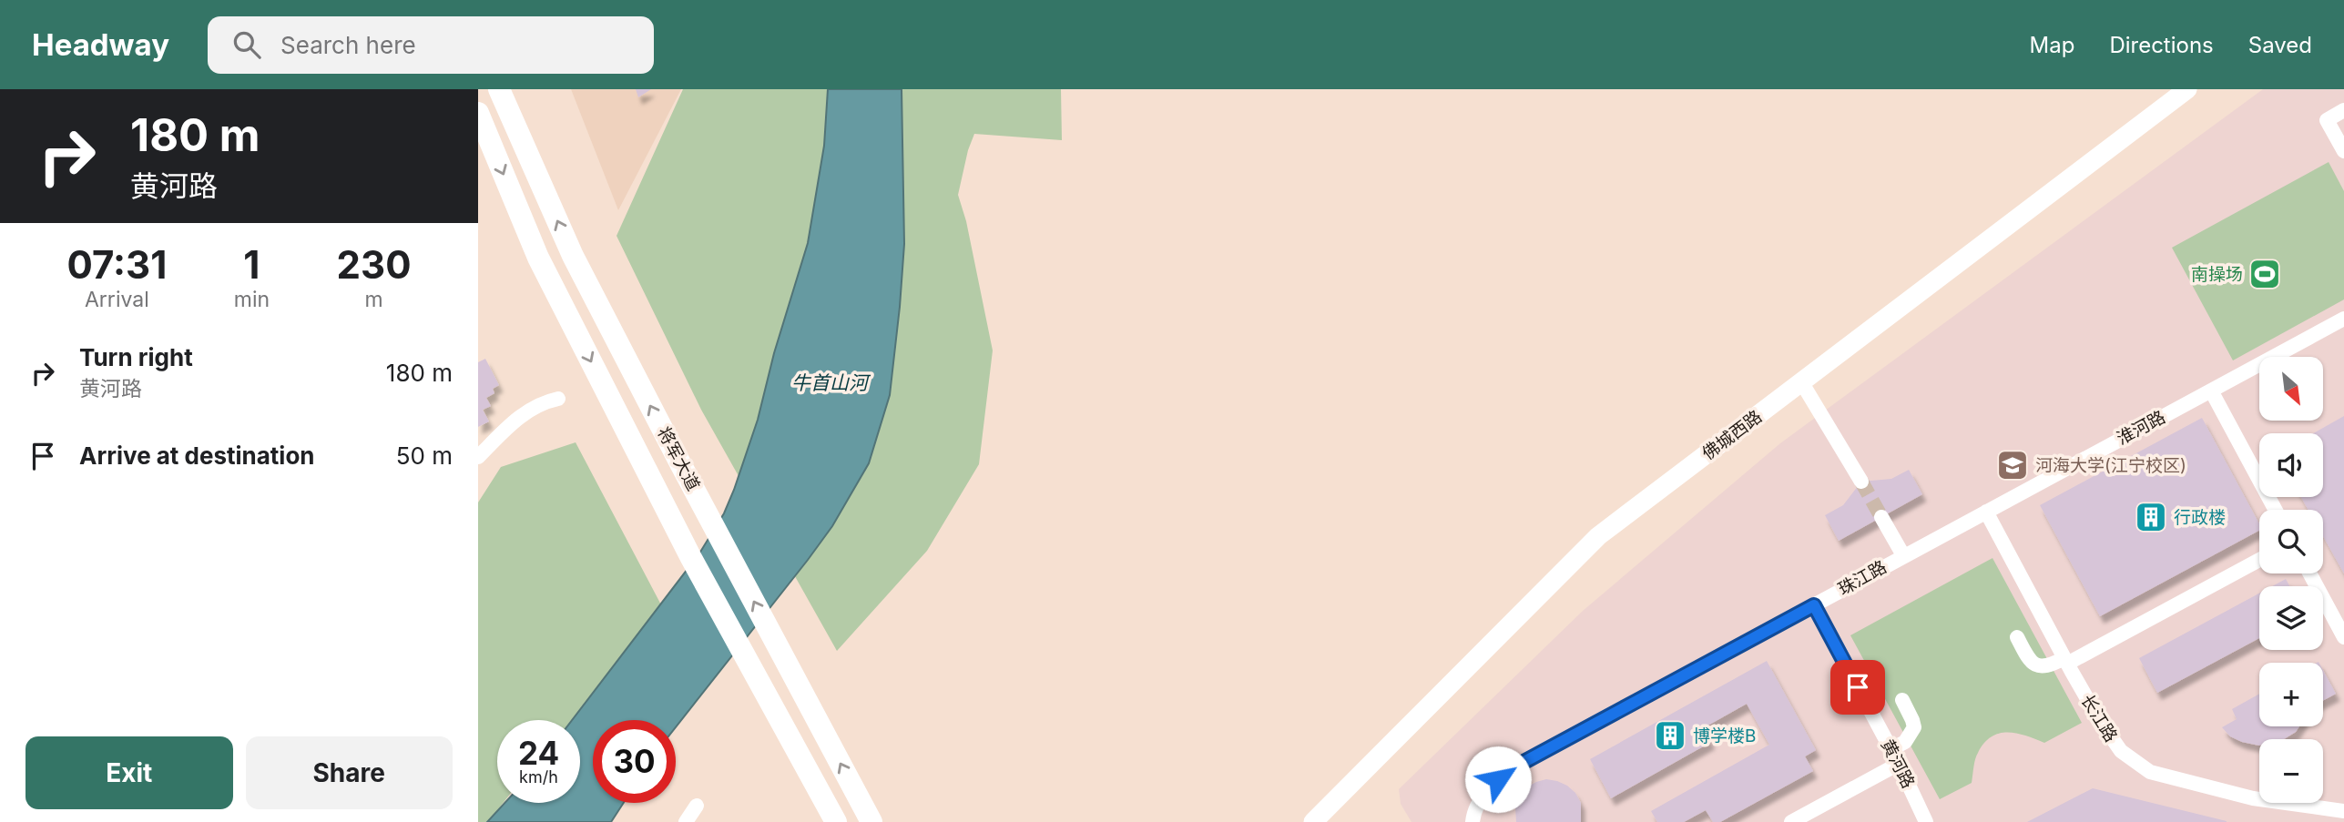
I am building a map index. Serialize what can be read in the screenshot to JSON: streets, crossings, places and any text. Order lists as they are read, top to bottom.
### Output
{
  "streets": {
    "main road": ["佛城西路", "将军大道"],
    "street": [
      "淮河路",
      "珠江路",
      "长江路",
      "黄河路"
    ]
  },
  "crossings": [
    ["淮河路", "珠江路"],
    ["淮河路", "长江路"],
    ["珠江路", "黄河路"]
  ],
  "water": ["牛首山河"],
  "places": {
    "sports": ["南操场"],
    "school or university": ["河海大学(江宁校区)"],
    "building": ["行政楼", "博学楼B"]
  },
  "north": "bottom right",
  "page": {
    "header": "Headway",
    "search": "Search here",
    "nav": ["Map", "Directions", "Saved"],
    "turn": ["180 m", "黄河路"],
    "eta": [
      "07:31",
      "Arrival",
      "1",
      "min",
      "230",
      "m"
    ],
    "list": [
      {
        "name": "Turn right",
        "note": "黄河路",
        "value": "180 m"
      },
      {
        "name": "Arrive at destination",
        "value": "50 m"
      }
    ],
    "map_buttons": ["+", "−"],
    "speed": "24 km/h",
    "limit": "30",
    "buttons": ["Exit", "Share"]
  }
}
